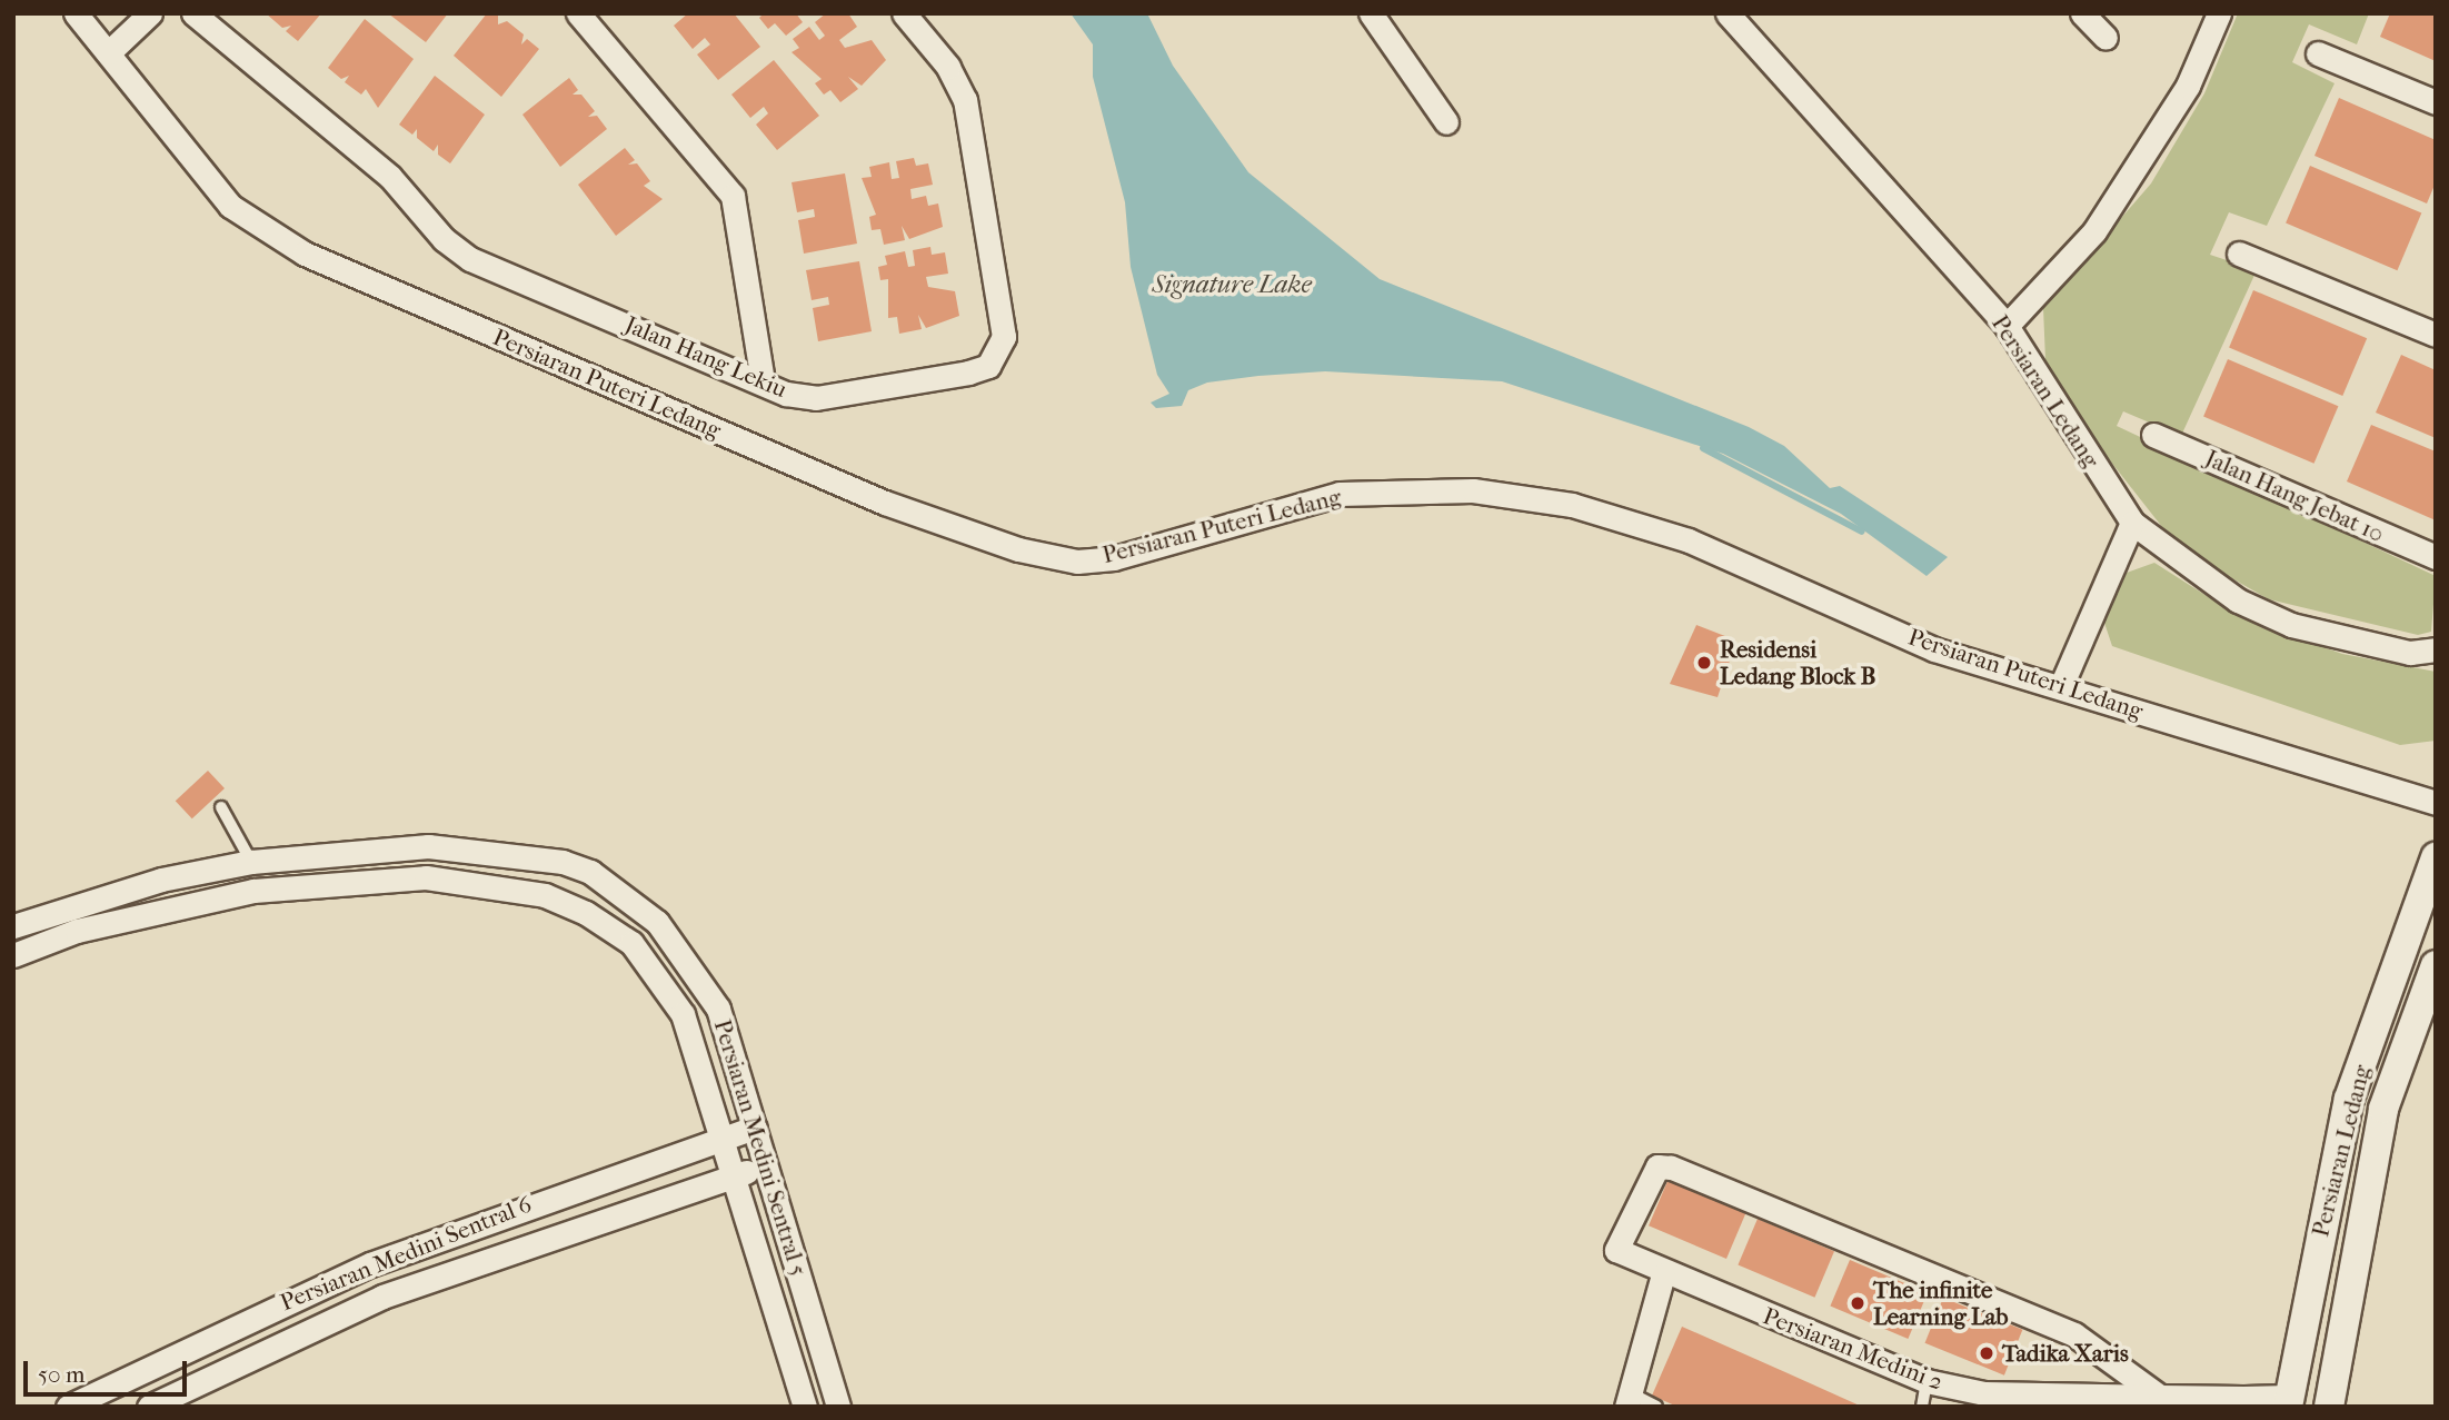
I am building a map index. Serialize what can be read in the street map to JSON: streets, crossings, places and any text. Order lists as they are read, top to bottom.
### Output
{
  "streets": {
    "street": [
      "Jalan Hang Lekiu",
      "Persiaran Puteri Ledang",
      "Persiaran Ledang",
      "Jalan Hang Jebat 10",
      "Persiaran Medini Sentral 5",
      "Persiaran Medini Sentral 6",
      "Persiaran Medini 2"
    ]
  },
  "crossings": [
    ["Persiaran Ledang", "Persiaran Medini 2"],
    ["Persiaran Medini Sentral 5", "Persiaran Medini Sentral 6"]
  ],
  "water": ["Signature Lake"],
  "places": ["Residensi Ledang Block B", "The infinite Learning Lab", "Tadika Xaris"],
  "scale_bar": "50 m"
}
